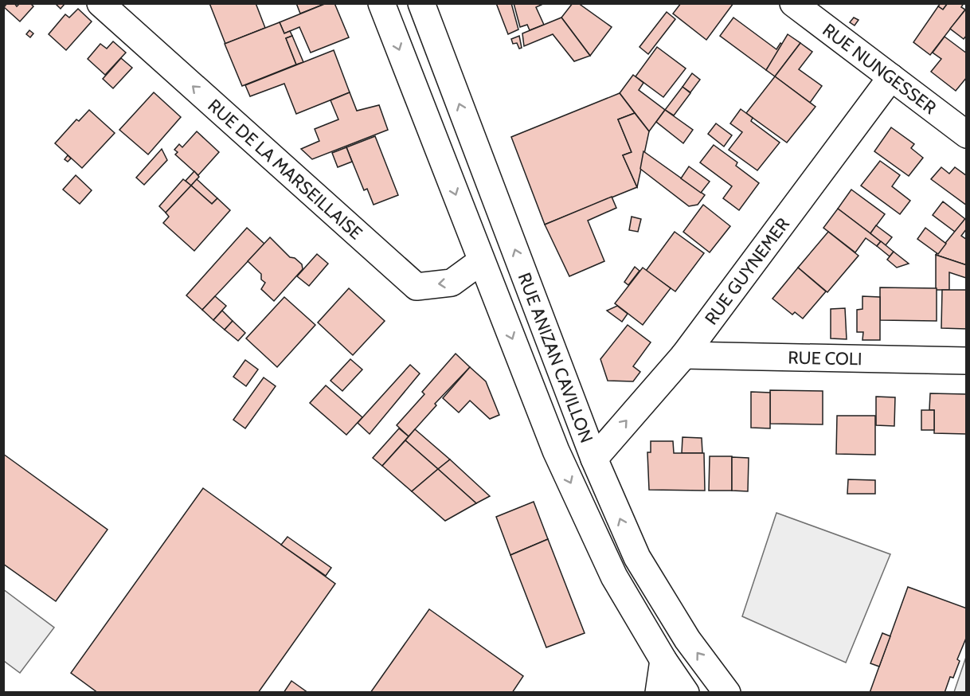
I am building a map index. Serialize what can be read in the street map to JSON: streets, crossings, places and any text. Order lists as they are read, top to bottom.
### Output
{
  "streets": {
    "street": [
      "RUE NUNGESSER",
      "RUE DE LA MARSEILLAISE",
      "RUE GUYNEMER",
      "RUE ANIZAN CAVILLON",
      "RUE COLI"
    ]
  },
  "crossings": [
    ["RUE NUNGESSER", "RUE GUYNEMER"],
    ["RUE DE LA MARSEILLAISE", "RUE ANIZAN CAVILLON"],
    ["RUE GUYNEMER", "RUE ANIZAN CAVILLON"],
    ["RUE GUYNEMER", "RUE COLI"]
  ],
  "one_way": ["RUE DE LA MARSEILLAISE"]
}
